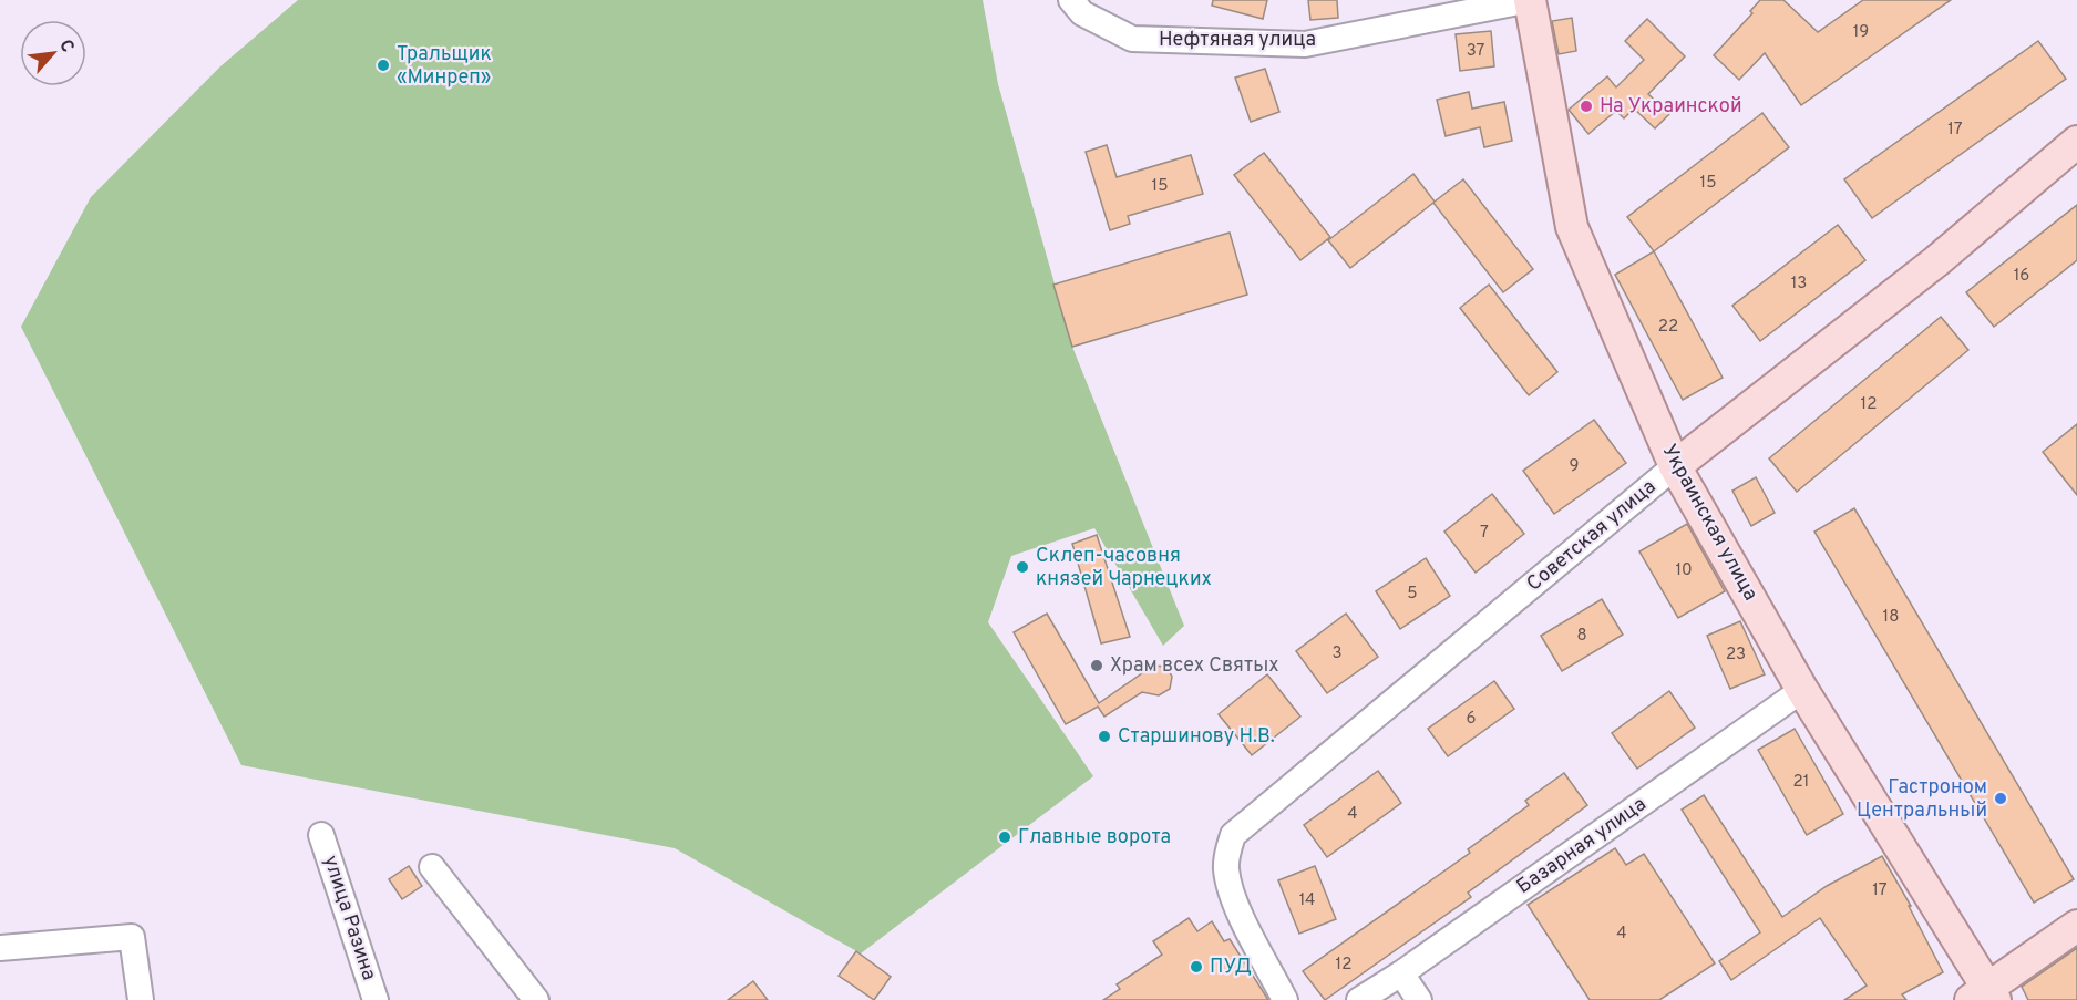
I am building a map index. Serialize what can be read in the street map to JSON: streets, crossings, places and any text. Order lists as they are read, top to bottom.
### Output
{
  "streets": {
    "main road": ["Украинская улица", "Советская улица"],
    "street": ["Нефтяная улица", "Базарная улица", "улица Разина"]
  },
  "crossings": [
    ["Нефтяная улица", "Украинская улица"],
    ["Украинская улица", "Советская улица"],
    ["Украинская улица", "Базарная улица"]
  ],
  "places": [
    "Тральщик «Минреп»",
    "На Украинской",
    "Склеп-часовня князей Чарнецких",
    "Храм всех Святых",
    "Старшинову Н.В.",
    "Гастроном Центральный",
    "Главные ворота",
    "ПУД"
  ],
  "house_numbers": [
    "19",
    "37",
    "17",
    "15",
    "15",
    "16",
    "13",
    "22",
    "12",
    "9",
    "7",
    "10",
    "5",
    "18",
    "8",
    "3",
    "23",
    "6",
    "21",
    "4",
    "17",
    "14",
    "4",
    "12"
  ],
  "north": "top right"
}
